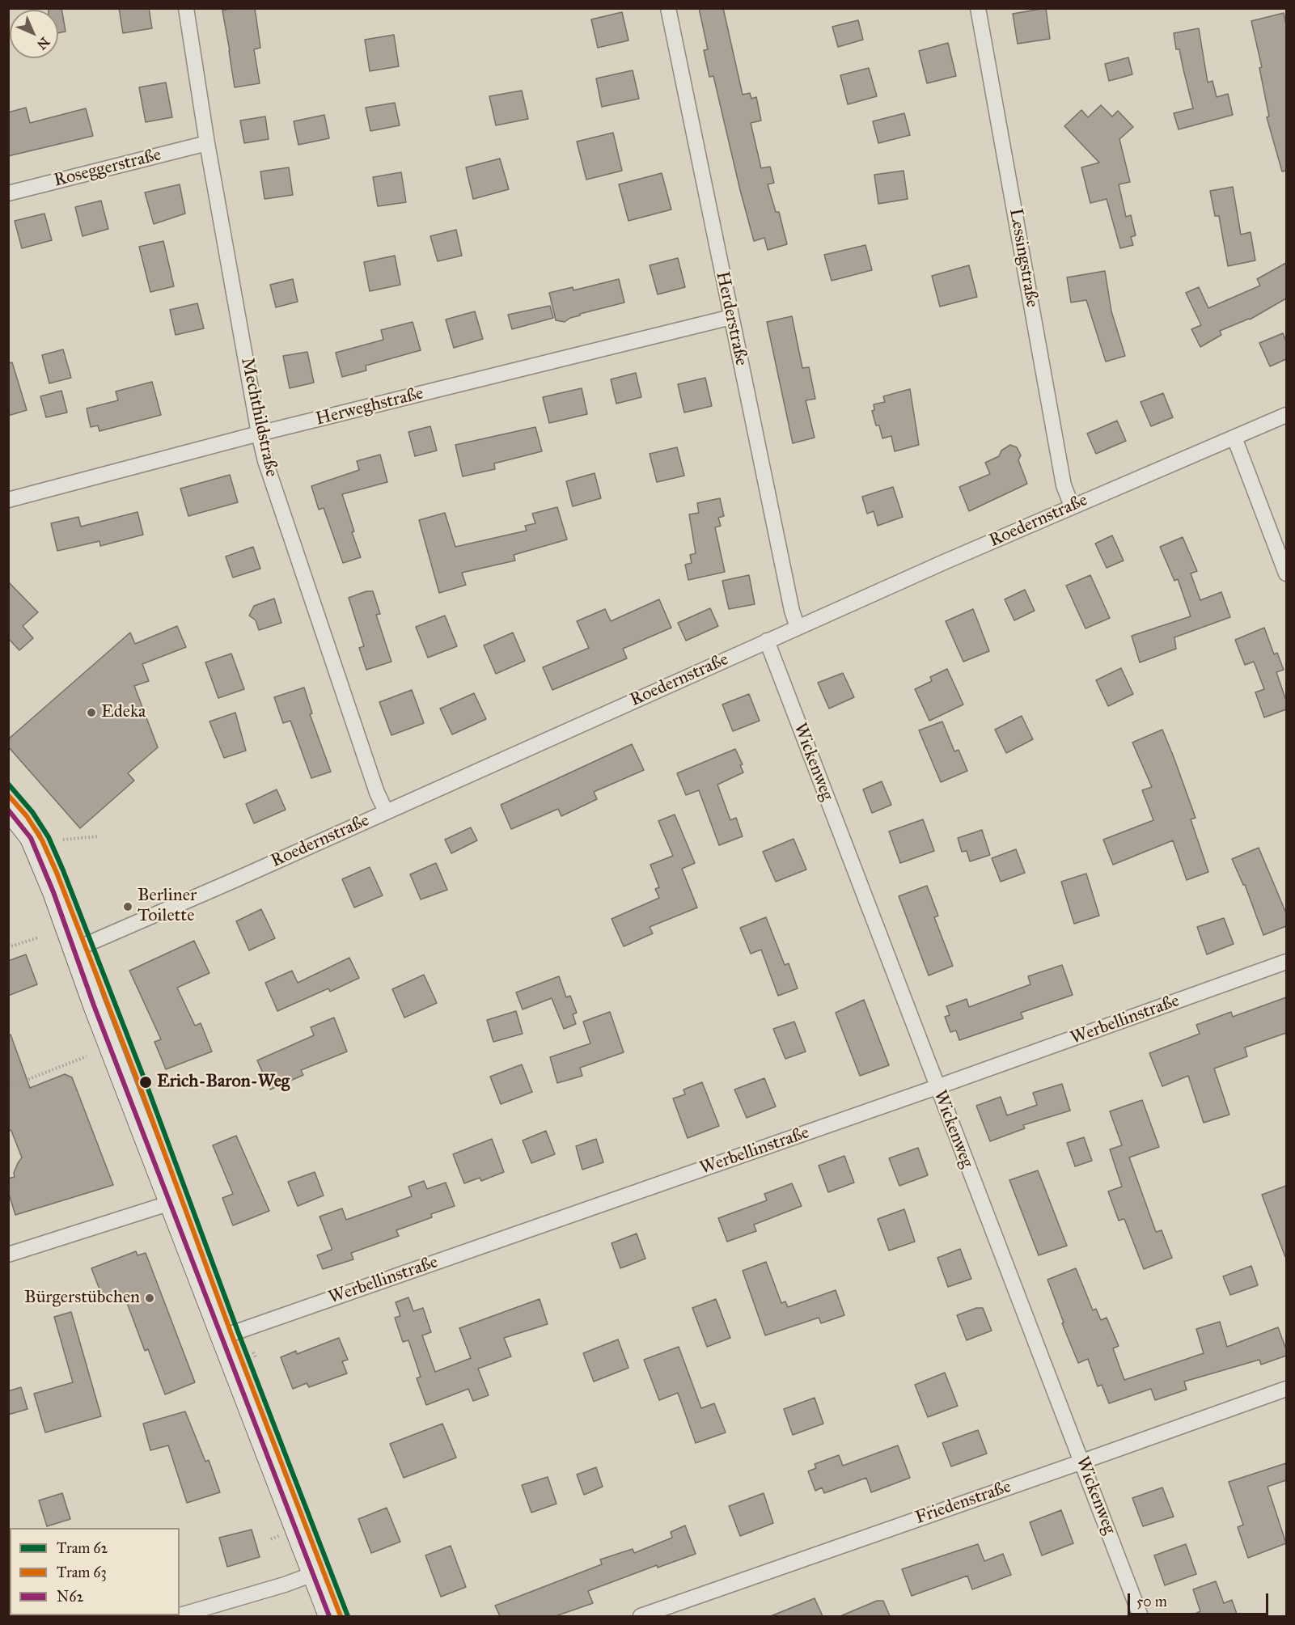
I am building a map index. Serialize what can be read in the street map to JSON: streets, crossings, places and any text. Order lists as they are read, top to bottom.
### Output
{
  "streets": {
    "street": [
      "Roseggerstraße",
      "Lessingstraße",
      "Herderstraße",
      "Herweghstraße",
      "Mechthildstraße",
      "Roedernstraße",
      "Wickenweg",
      "Werbellinstraße",
      "Friedenstraße"
    ]
  },
  "crossings": [
    ["Roseggerstraße", "Mechthildstraße"],
    ["Lessingstraße", "Roedernstraße"],
    ["Herderstraße", "Herweghstraße"],
    ["Herderstraße", "Roedernstraße"],
    ["Herweghstraße", "Mechthildstraße"],
    ["Mechthildstraße", "Roedernstraße"],
    ["Roedernstraße", "Wickenweg"],
    ["Wickenweg", "Werbellinstraße"],
    ["Wickenweg", "Friedenstraße"]
  ],
  "places": [
    "Edeka",
    "Berliner Toilette",
    "Erich-Baron-Weg",
    "Bürgerstübchen"
  ],
  "lines": ["tram line 62", "tram line 63", "transit line N62"],
  "legend": ["Tram 62", "Tram 63", "N62"],
  "scale_bar": "50 m",
  "north": "bottom right"
}
